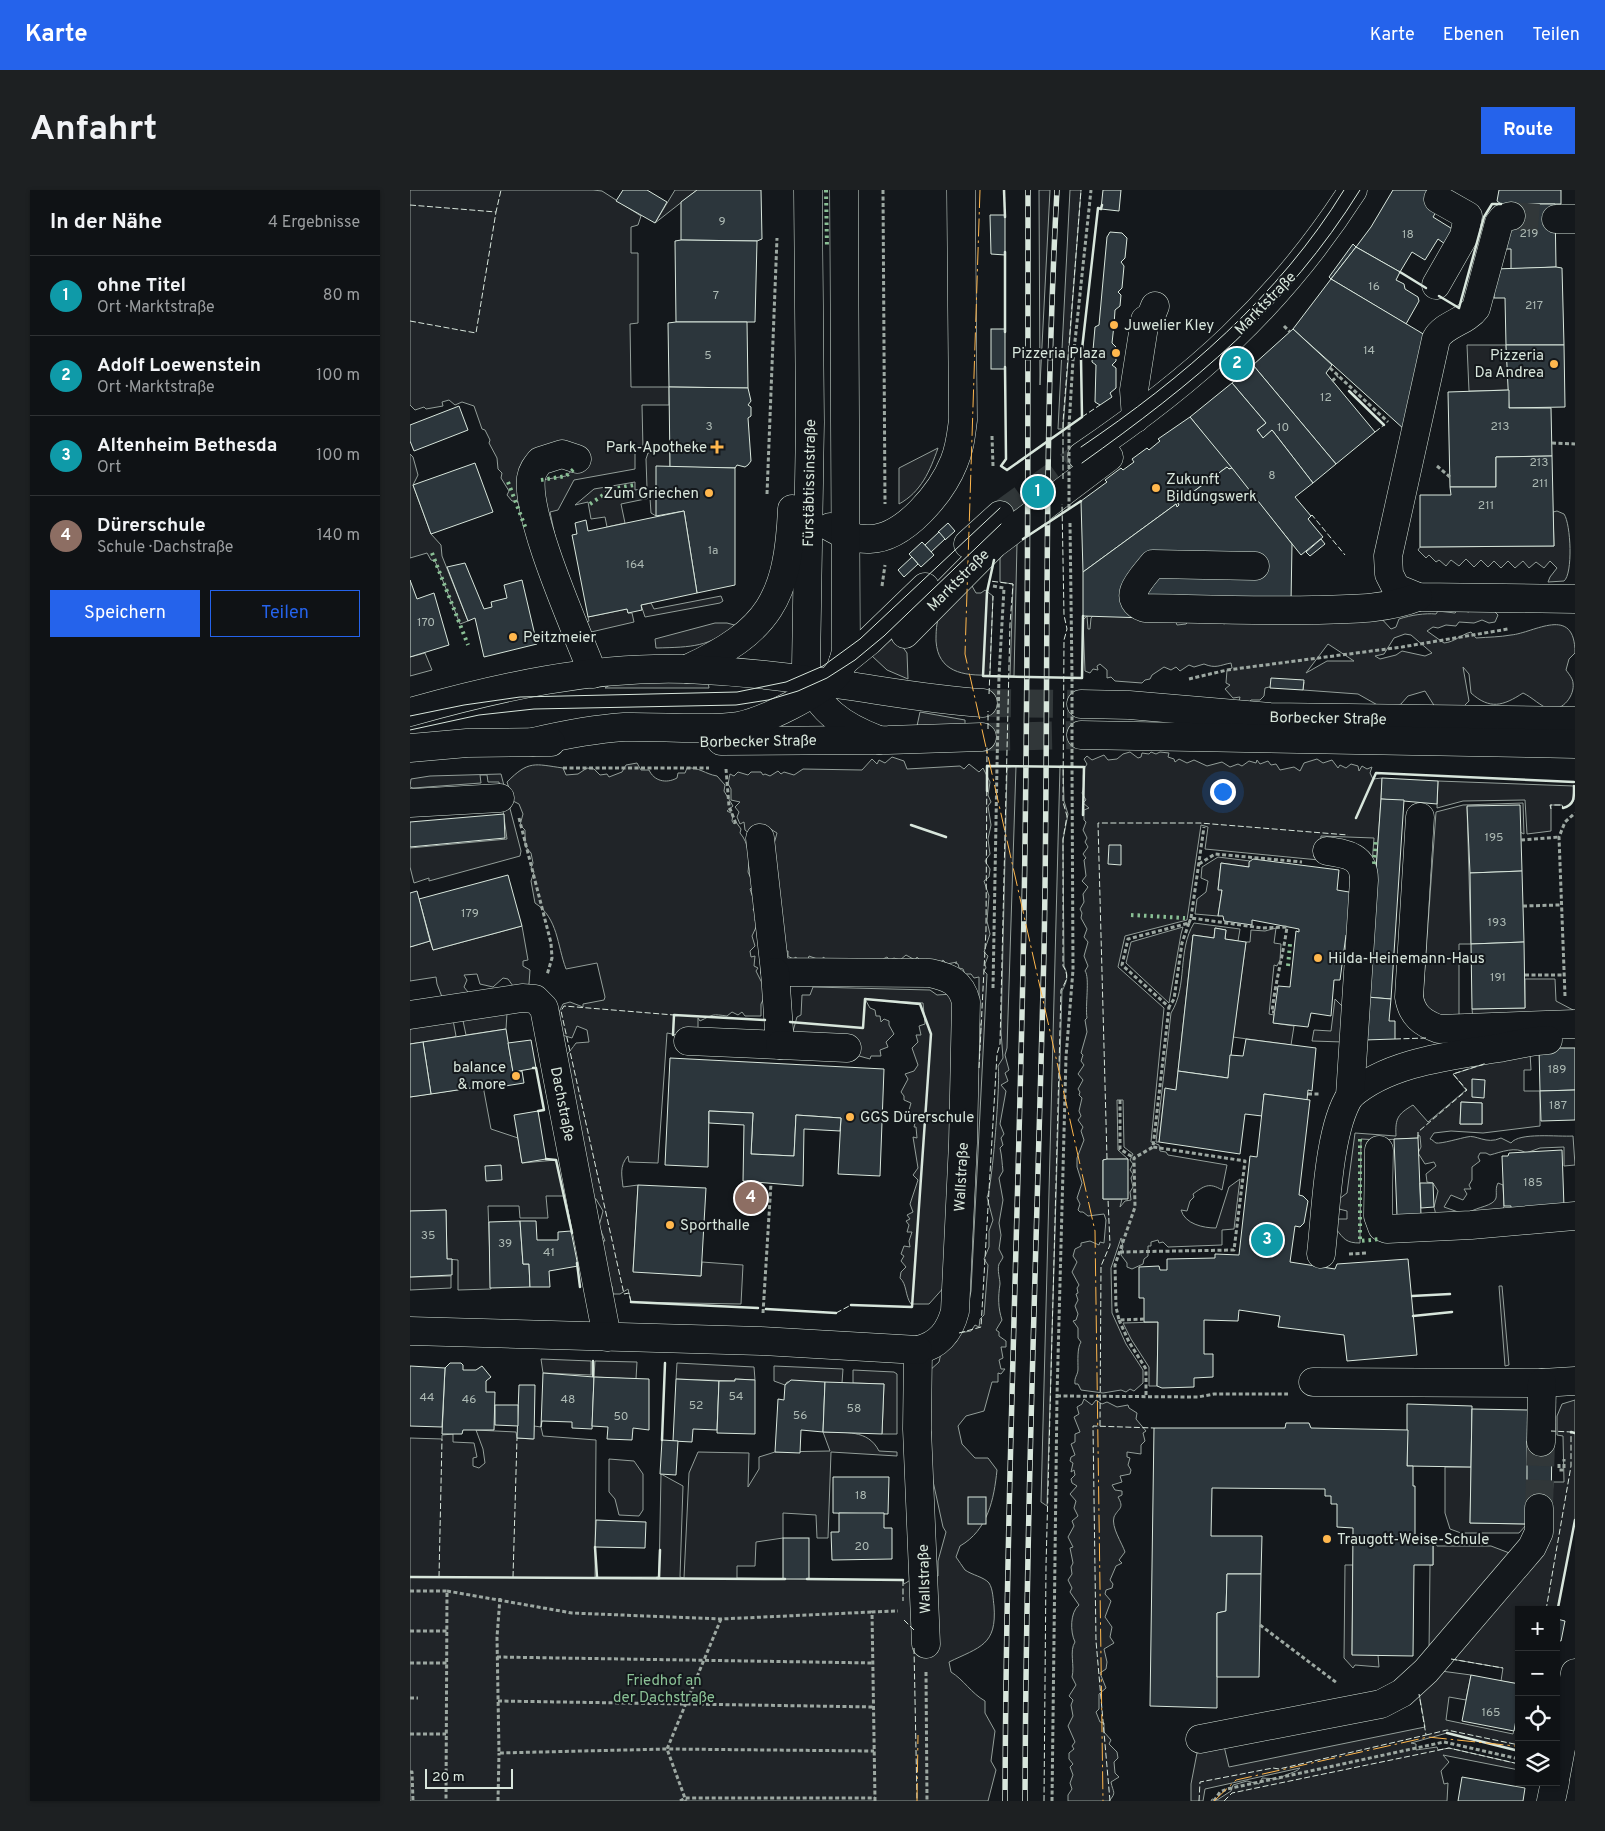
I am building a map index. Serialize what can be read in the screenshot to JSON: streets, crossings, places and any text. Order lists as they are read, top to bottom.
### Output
{
  "streets": {
    "street": [
      "Marktstraße",
      "Fürstäbtissinstraße",
      "Borbecker Straße",
      "Dachstraße",
      "Wallstraße"
    ]
  },
  "crossings": [
    ["Marktstraße", "Fürstäbtissinstraße"],
    ["Marktstraße", "Borbecker Straße"],
    ["Fürstäbtissinstraße", "Borbecker Straße"]
  ],
  "parks": ["Friedhof an der Dachstraße"],
  "places": {
    "other": [
      "Juwelier Kley",
      "Pizzeria Plaza",
      "Pizzeria Da Andrea",
      "Zukunft Bildungswerk",
      "Zum Griechen",
      "Peitzmeier",
      "Hilda-Heinemann-Haus",
      "balance & more",
      "GGS Dürerschule",
      "Sporthalle",
      "Traugott-Weise-Schule"
    ],
    "health": ["Park-Apotheke"]
  },
  "house_numbers": [
    "9",
    "219",
    "18",
    "16",
    "7",
    "217",
    "14",
    "5",
    "12",
    "3",
    "213",
    "10",
    "213",
    "8",
    "211",
    "211",
    "1a",
    "164",
    "170",
    "195",
    "179",
    "193",
    "191",
    "189",
    "187",
    "185",
    "35",
    "39",
    "41",
    "54",
    "44",
    "46",
    "48",
    "52",
    "58",
    "56",
    "50",
    "18",
    "20",
    "165"
  ],
  "scale_bar": "20 m",
  "page": {
    "header": "Karte",
    "nav": ["Karte", "Ebenen", "Teilen"],
    "buttons": [
      "Route",
      ["Speichern", "Teilen"]
    ],
    "title": "Anfahrt",
    "heading": ["In der Nähe", "4 Ergebnisse"],
    "list": [
      {
        "mark": "1",
        "name": "ohne Titel",
        "note": "Ort · Marktstraße",
        "value": "80 m"
      },
      {
        "mark": "2",
        "name": "Adolf Loewenstein",
        "note": "Ort · Marktstraße",
        "value": "100 m"
      },
      {
        "mark": "3",
        "name": "Altenheim Bethesda",
        "note": "Ort",
        "value": "100 m"
      },
      {
        "mark": "4",
        "name": "Dürerschule",
        "note": "Schule · Dachstraße",
        "value": "140 m"
      }
    ],
    "pins": [
      "2",
      "1",
      "4",
      "3"
    ],
    "map_buttons": ["+", "−"],
    "scale": "20 m"
  }
}
